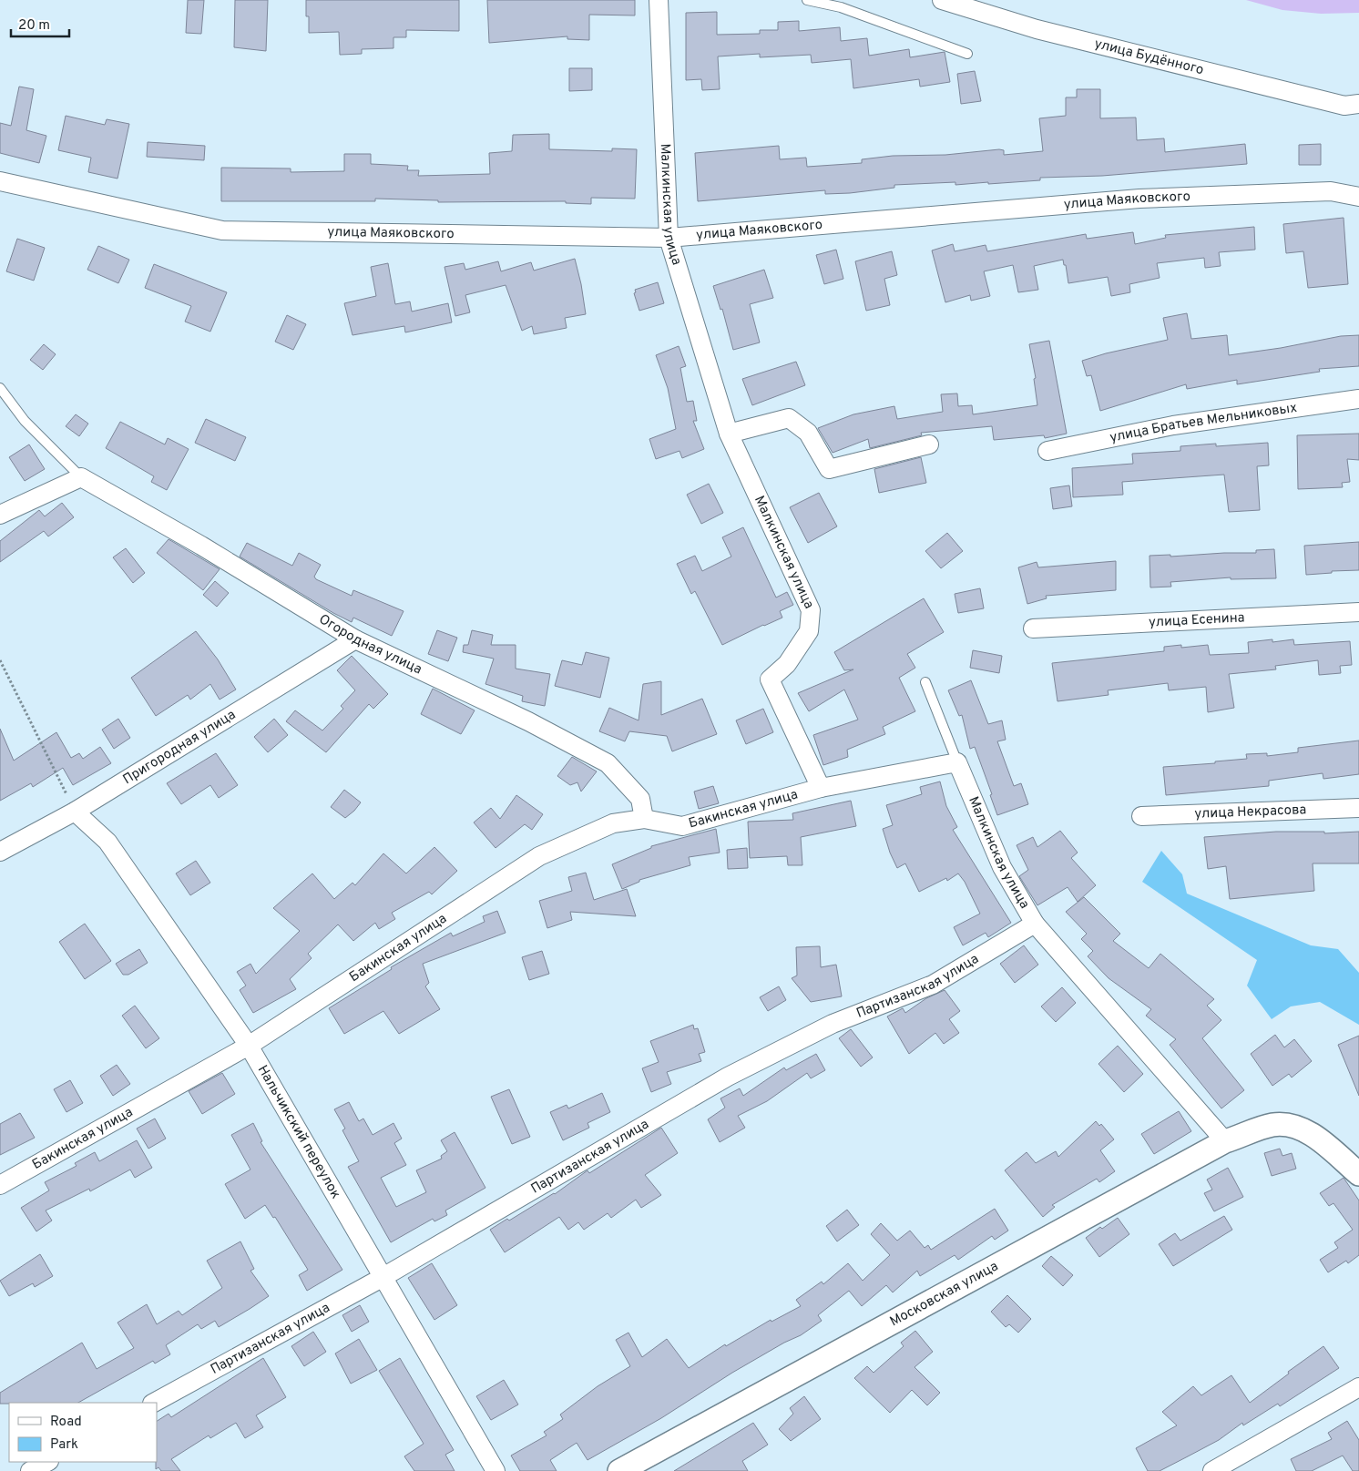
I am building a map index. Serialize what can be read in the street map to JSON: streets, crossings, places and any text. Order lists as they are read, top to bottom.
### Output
{
  "streets": {
    "street": [
      "улица Будённого",
      "улица Маяковского",
      "Малкинская улица",
      "улица Братьев Мельниковых",
      "улица Есенина",
      "Огородная улица",
      "Пригородная улица",
      "Бакинская улица",
      "улица Некрасова",
      "Партизанская улица",
      "Нальчикский переулок",
      "Московская улица"
    ]
  },
  "crossings": [
    ["улица Маяковского", "Малкинская улица"],
    ["Малкинская улица", "Бакинская улица"],
    ["Малкинская улица", "Партизанская улица"],
    ["Малкинская улица", "Московская улица"],
    ["Огородная улица", "Пригородная улица"],
    ["Огородная улица", "Бакинская улица"],
    ["Пригородная улица", "Нальчикский переулок"],
    ["Бакинская улица", "Нальчикский переулок"],
    ["Партизанская улица", "Нальчикский переулок"]
  ],
  "legend": ["Road", "Park"],
  "scale_bar": "20 m"
}
